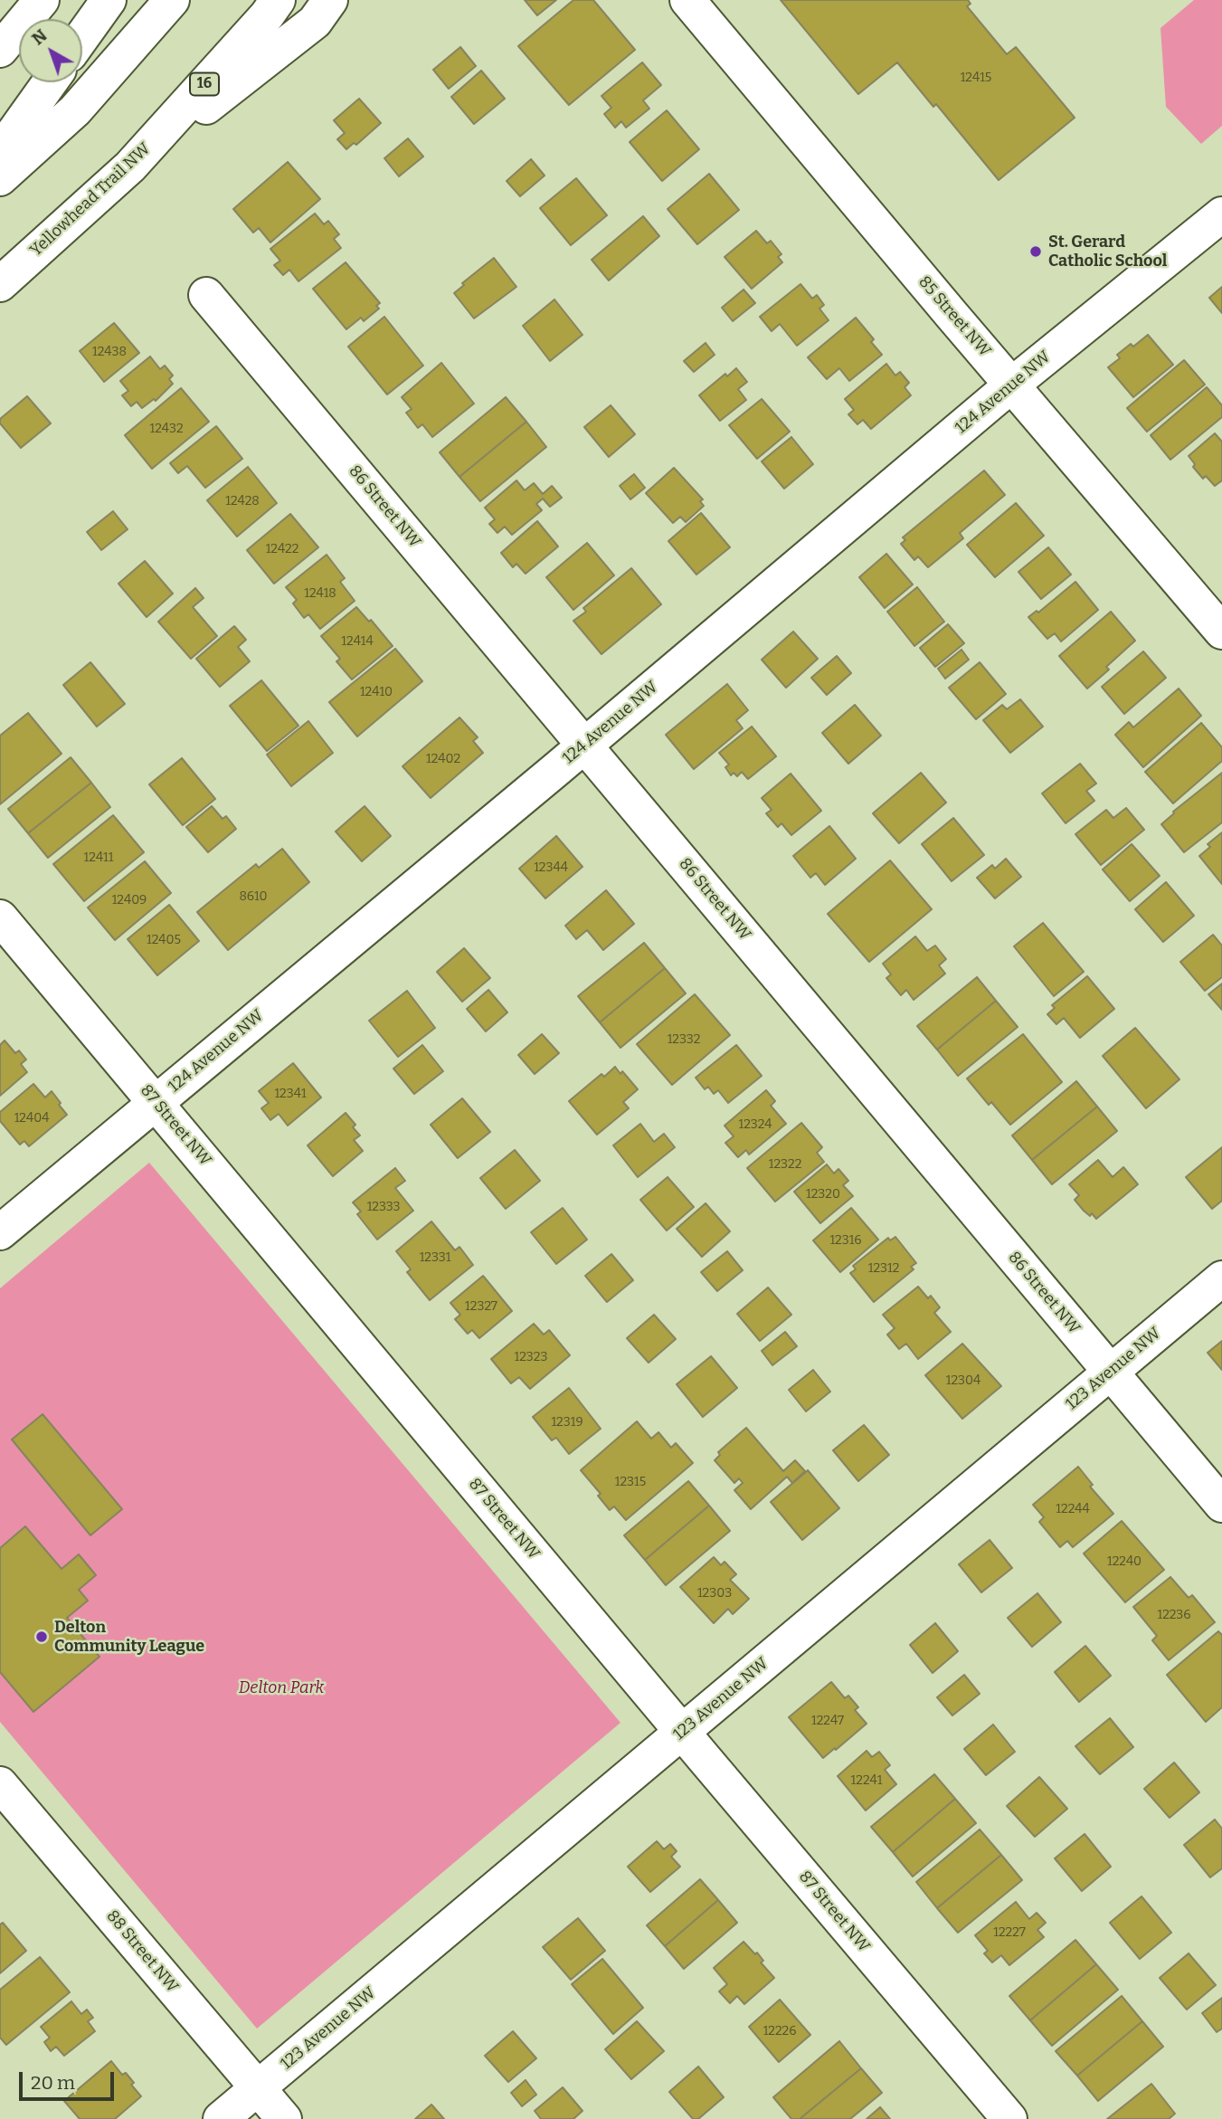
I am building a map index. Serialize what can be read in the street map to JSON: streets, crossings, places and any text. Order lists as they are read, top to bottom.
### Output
{
  "streets": {
    "main road": [
      "16",
      "Yellowhead Trail NW",
      "85 Street NW",
      "124 Avenue NW",
      "86 Street NW",
      "87 Street NW",
      "123 Avenue NW",
      "88 Street NW"
    ]
  },
  "crossings": [
    ["85 Street NW", "124 Avenue NW"],
    ["124 Avenue NW", "86 Street NW"],
    ["124 Avenue NW", "87 Street NW"],
    ["86 Street NW", "123 Avenue NW"],
    ["87 Street NW", "123 Avenue NW"],
    ["123 Avenue NW", "88 Street NW"]
  ],
  "parks": ["Delton Park"],
  "places": ["St. Gerard Catholic School", "Delton Community League"],
  "house_numbers": [
    "12415",
    "12438",
    "12432",
    "12428",
    "12422",
    "12418",
    "12414",
    "12410",
    "12402",
    "12411",
    "12344",
    "8610",
    "12409",
    "12405",
    "12332",
    "12341",
    "12404",
    "12324",
    "12322",
    "12320",
    "12333",
    "12316",
    "12331",
    "12312",
    "12327",
    "12323",
    "12304",
    "12319",
    "12315",
    "12244",
    "12240",
    "12303",
    "12236",
    "12247",
    "12241",
    "12227",
    "12226"
  ],
  "scale_bar": "20 m",
  "north": "top left"
}
